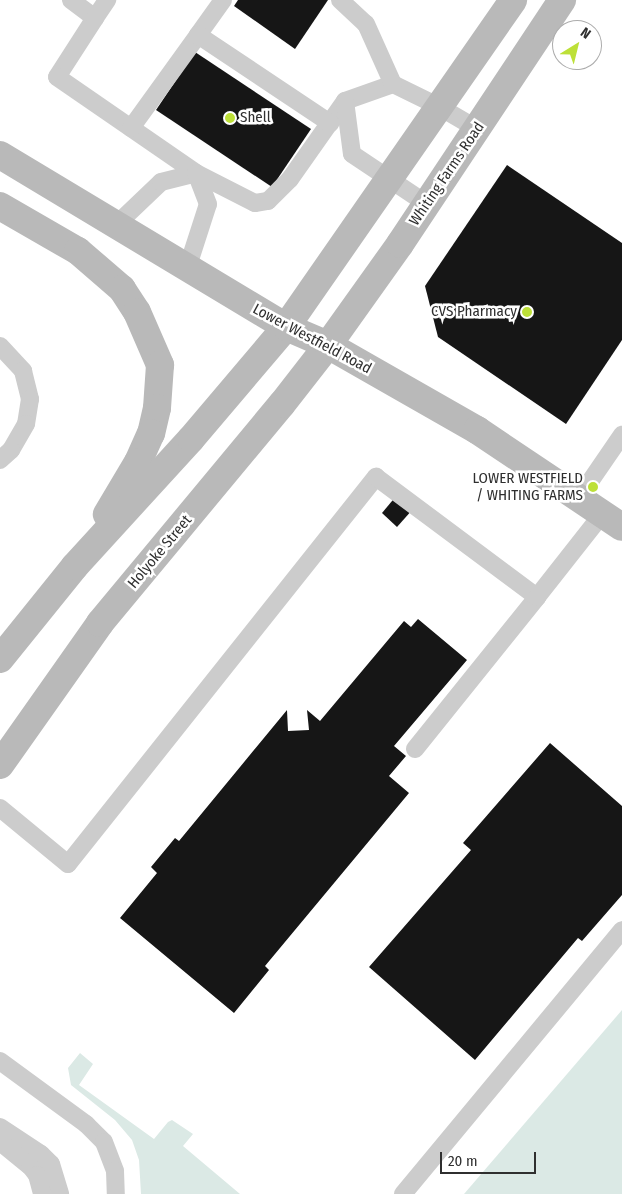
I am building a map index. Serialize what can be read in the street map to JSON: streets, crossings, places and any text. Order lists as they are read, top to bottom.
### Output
{
  "streets": {
    "street": ["Whiting Farms Road", "Lower Westfield Road", "Holyoke Street"]
  },
  "crossings": [
    ["Whiting Farms Road", "Lower Westfield Road"],
    ["Whiting Farms Road", "Holyoke Street"],
    ["Lower Westfield Road", "Holyoke Street"]
  ],
  "places": ["Shell", "CVS Pharmacy", "LOWER WESTFIELD / WHITING FARMS"],
  "scale_bar": "20 m",
  "north": "top right"
}
